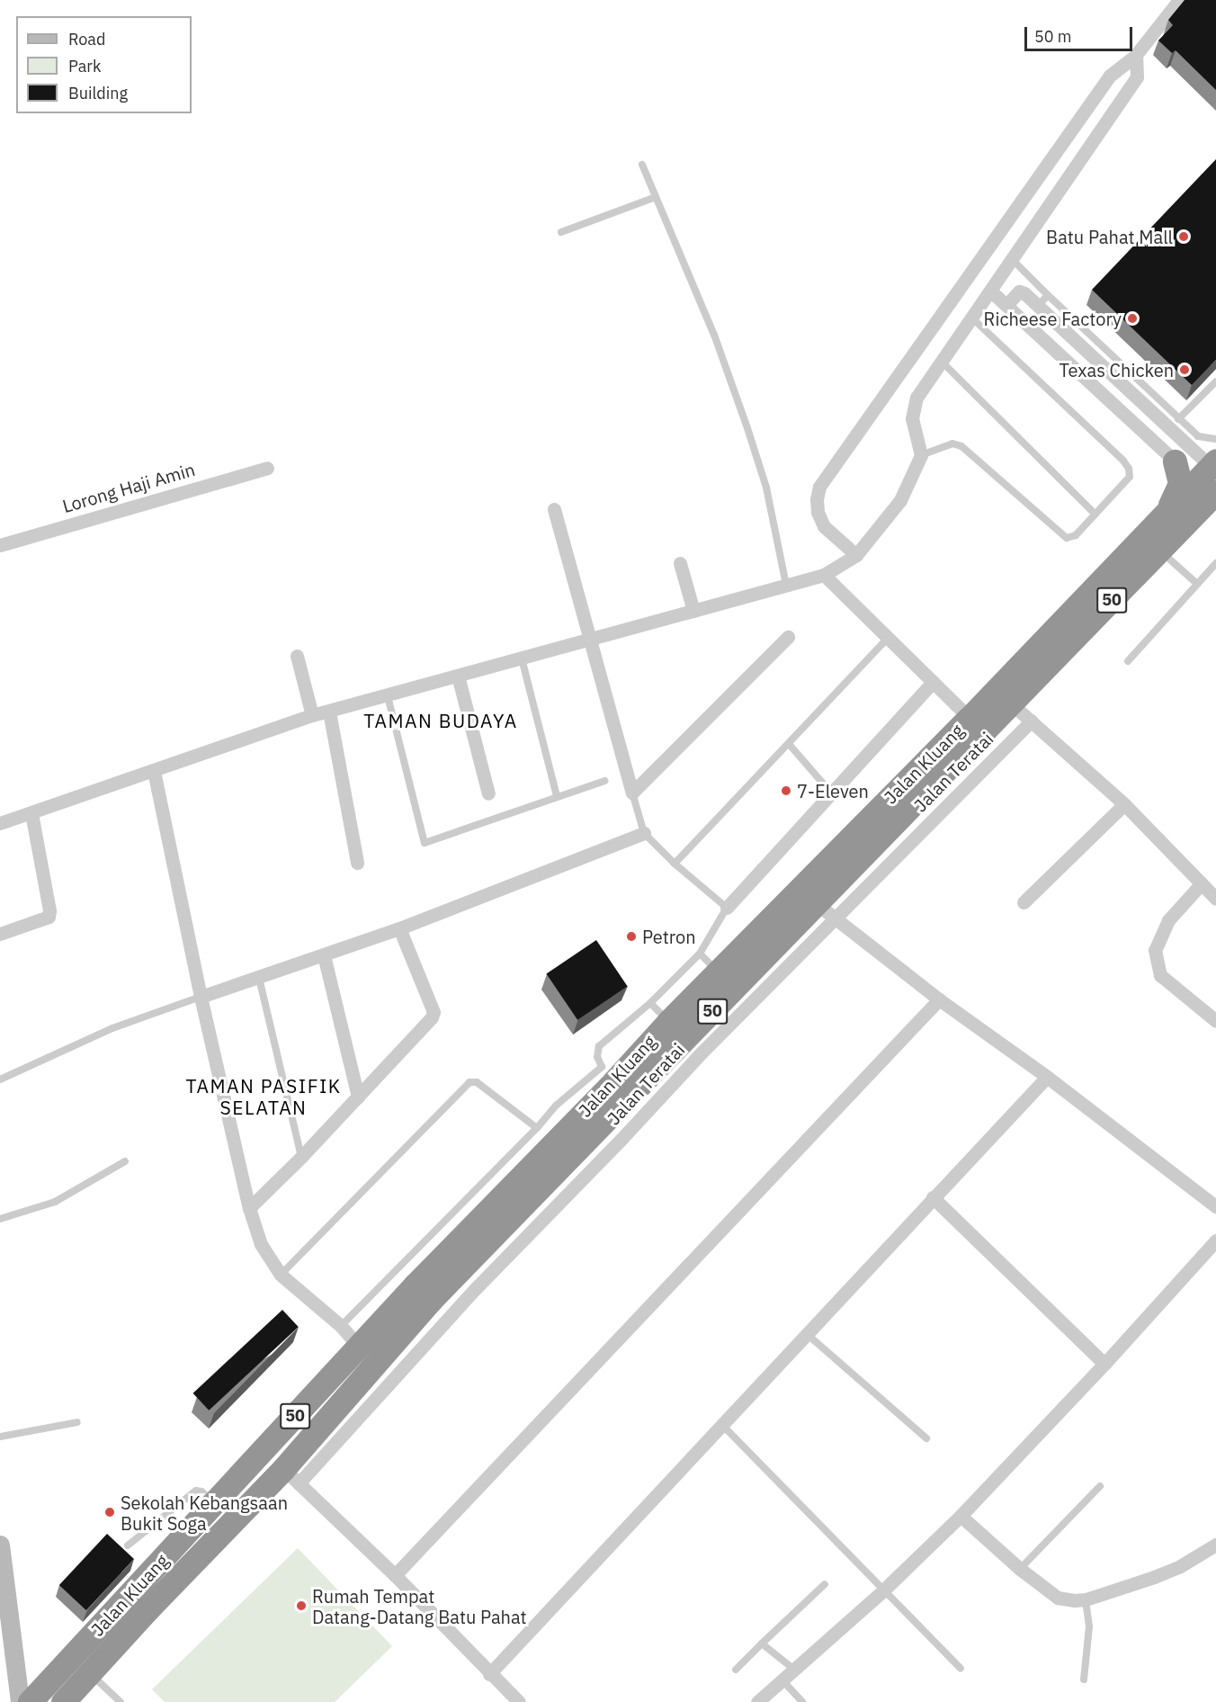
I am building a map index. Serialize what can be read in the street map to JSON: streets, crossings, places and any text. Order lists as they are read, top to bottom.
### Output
{
  "streets": {
    "highway": ["50", "Jalan Kluang"],
    "street": ["Lorong Haji Amin", "Jalan Teratai"]
  },
  "crossings": [
    ["Jalan Kluang", "Jalan Teratai"]
  ],
  "districts": ["TAMAN BUDAYA", "TAMAN PASIFIK SELATAN"],
  "places": [
    "Batu Pahat Mall",
    "Richeese Factory",
    "Texas Chicken",
    "7-Eleven",
    "Petron",
    "Sekolah Kebangsaan Bukit Soga",
    "Rumah Tempat Datang-Datang Batu Pahat"
  ],
  "legend": ["Road", "Park", "Building"],
  "scale_bar": "50 m"
}
